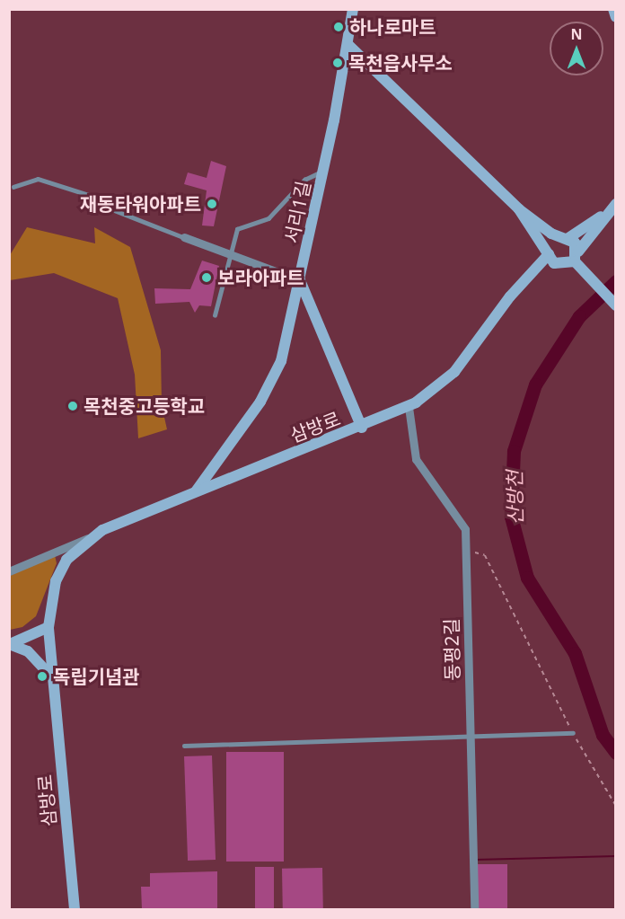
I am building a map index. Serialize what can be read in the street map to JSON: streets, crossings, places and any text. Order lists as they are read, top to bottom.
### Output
{
  "streets": {
    "street": ["서리1길", "삼방로", "동평2길"]
  },
  "crossings": [
    ["서리1길", "삼방로"],
    ["삼방로", "동평2길"]
  ],
  "water": ["산방천"],
  "places": [
    "하나로마트",
    "목천읍사무소",
    "재동타워아파트",
    "보라아파트",
    "목천중고등학교",
    "독립기념관"
  ],
  "north": "top"
}
